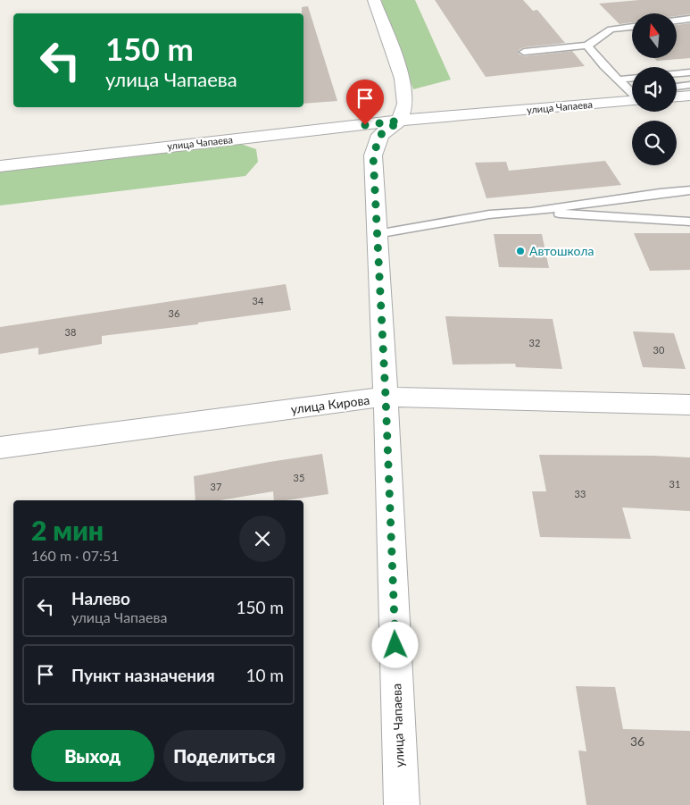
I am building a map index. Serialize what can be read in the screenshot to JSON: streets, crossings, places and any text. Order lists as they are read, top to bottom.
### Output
{
  "streets": {
    "street": ["улица Чапаева", "улица Кирова"]
  },
  "crossings": [
    ["улица Чапаева", "улица Кирова"]
  ],
  "places": ["Автошкола"],
  "house_numbers": [
    "34",
    "36",
    "38",
    "32",
    "30",
    "35",
    "31",
    "37",
    "33",
    "36"
  ],
  "north": "top",
  "page": {
    "turn": ["150 m", "улица Чапаева"],
    "heading": ["2 мин", "160 m · 07:51"],
    "list": [
      {
        "name": "Налево",
        "note": "улица Чапаева",
        "value": "150 m"
      },
      {
        "name": "Пункт назначения",
        "value": "10 m"
      }
    ],
    "buttons": ["Выход", "Поделиться"]
  }
}
